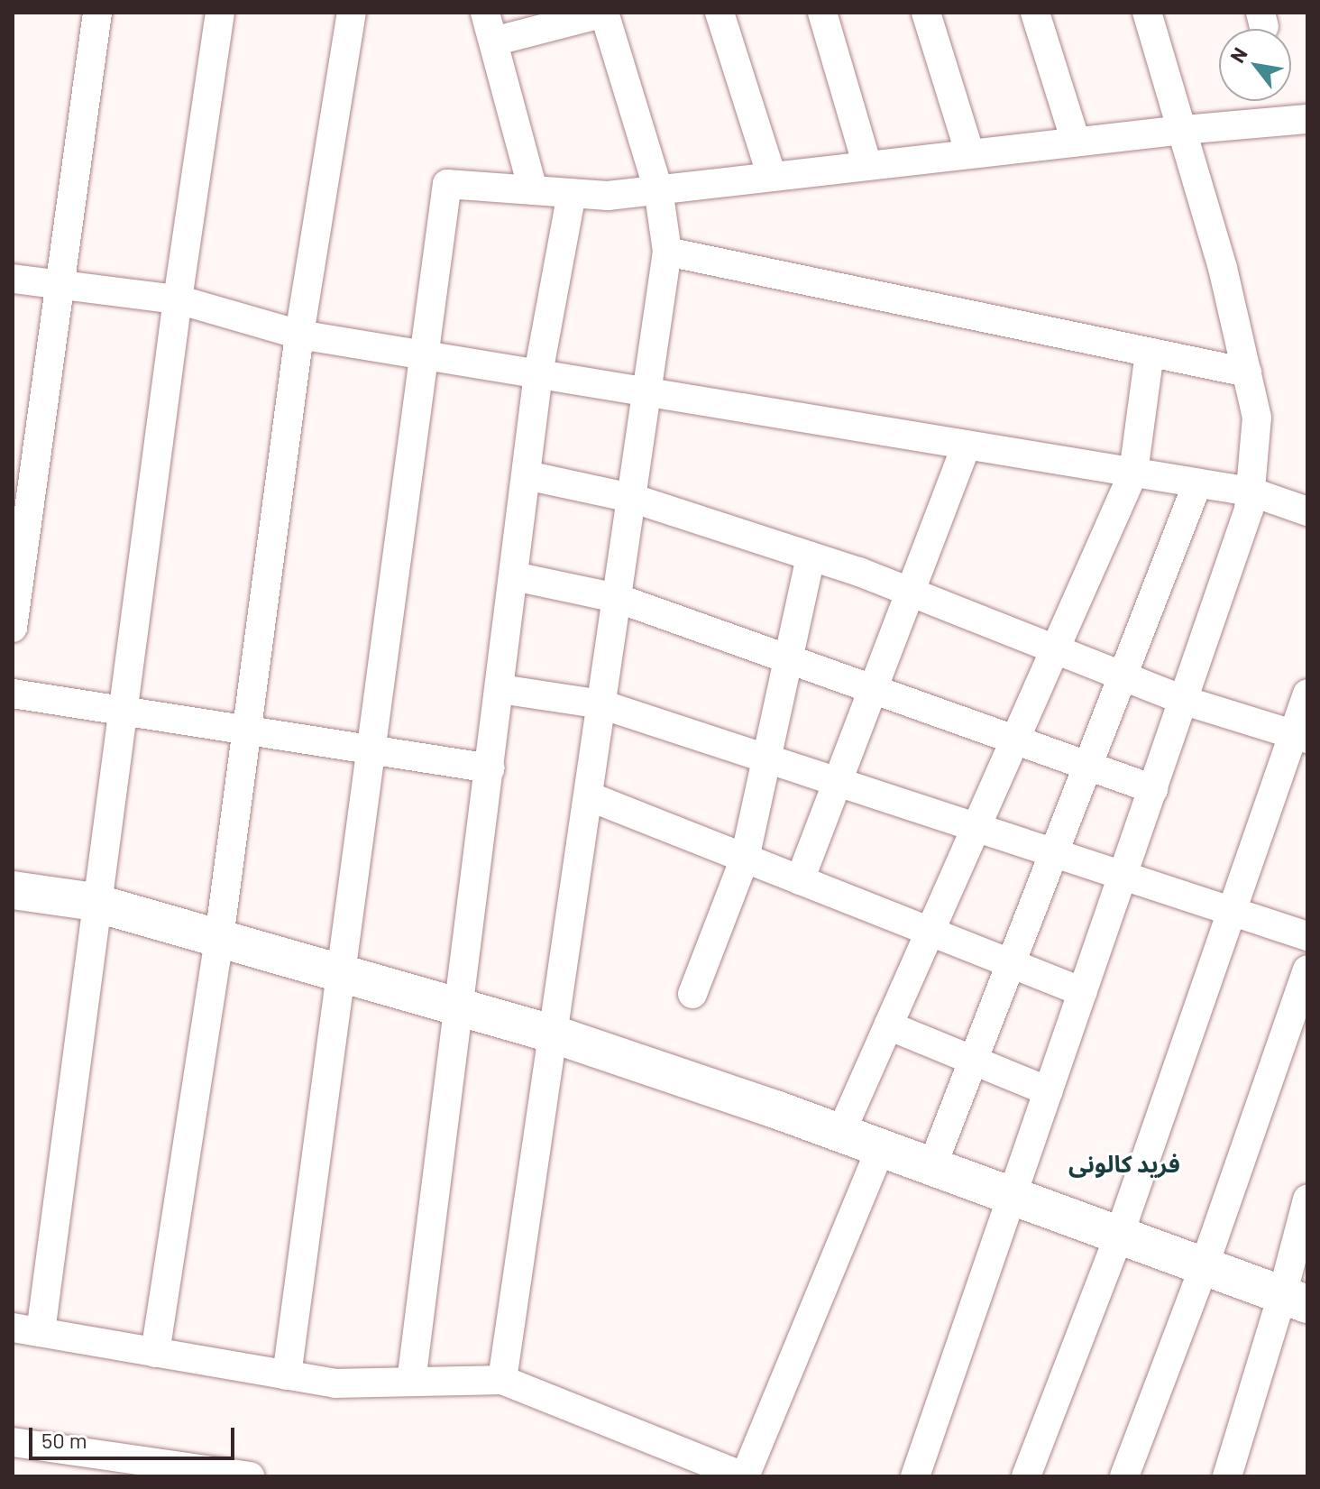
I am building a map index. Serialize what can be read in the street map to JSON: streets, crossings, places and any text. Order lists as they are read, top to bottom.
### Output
{
  "districts": ["فرید کالونی"],
  "scale_bar": "50 m",
  "north": "top left"
}
